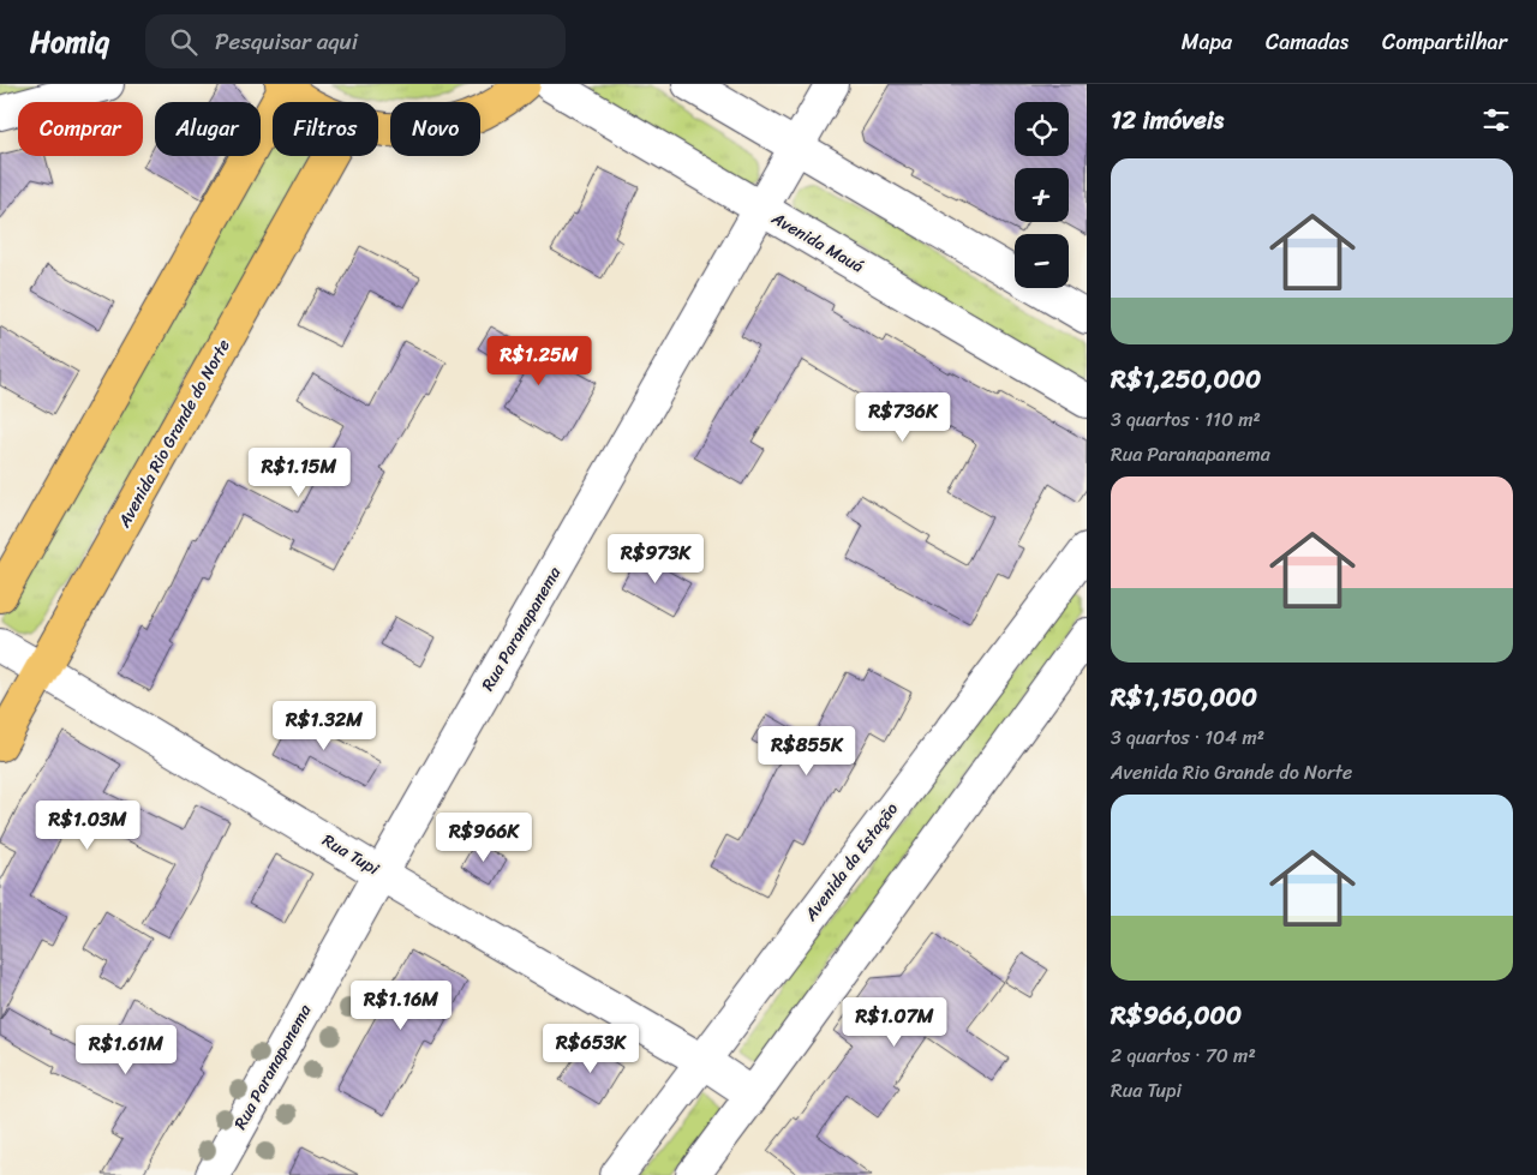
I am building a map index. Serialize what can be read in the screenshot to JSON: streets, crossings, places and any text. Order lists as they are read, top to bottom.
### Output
{
  "streets": {
    "main road": ["Avenida Rio Grande do Norte"],
    "street": [
      "Avenida Mauá",
      "Rua Paranapanema",
      "Rua Tupi",
      "Avenida da Estação"
    ]
  },
  "crossings": [
    ["Avenida Mauá", "Rua Paranapanema"],
    ["Avenida Rio Grande do Norte", "Rua Tupi"],
    ["Rua Paranapanema", "Rua Tupi"],
    ["Rua Tupi", "Avenida da Estação"]
  ],
  "page": {
    "header": "Homiq",
    "search": "Pesquisar aqui",
    "nav": ["Mapa", "Camadas", "Compartilhar"],
    "heading": "12 imóveis",
    "map_buttons": ["+", "−"],
    "chip": [
      "Comprar",
      "Alugar",
      "Filtros",
      "Novo"
    ],
    "list": [
      {
        "name": "R$1,250,000",
        "note": "3 quartos · 110 m² · Rua Paranapanema"
      },
      {
        "name": "R$1,150,000",
        "note": "3 quartos · 104 m² · Avenida Rio Grande do Norte"
      },
      {
        "name": "R$966,000",
        "note": "2 quartos · 70 m² · Rua Tupi"
      }
    ],
    "price": [
      "R$1.25M",
      "R$736K",
      "R$1.15M",
      "R$973K",
      "R$1.32M",
      "R$855K",
      "R$1.03M",
      "R$966K",
      "R$1.16M",
      "R$1.07M",
      "R$653K",
      "R$1.61M"
    ]
  }
}
